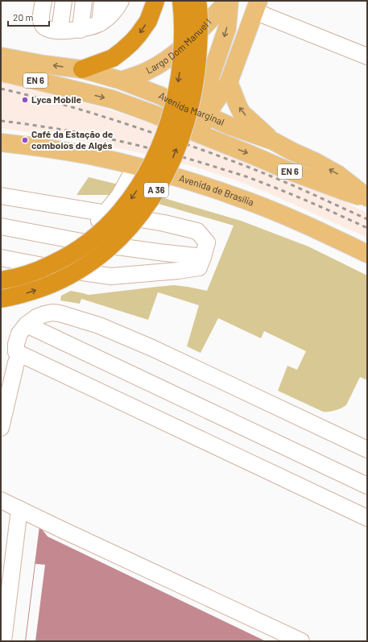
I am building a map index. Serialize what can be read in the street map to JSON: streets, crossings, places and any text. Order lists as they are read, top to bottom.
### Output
{
  "streets": {
    "highway": ["A 36"],
    "main road": [
      "Largo Dom Manuel I",
      "EN 6",
      "Avenida Marginal",
      "Avenida de Brasília"
    ]
  },
  "crossings": [
    ["Largo Dom Manuel I", "Avenida Marginal"],
    ["EN 6", "Avenida Marginal"]
  ],
  "places": ["Lyca Mobile", "Café da Estação de comboios de Algés"],
  "scale_bar": "20 m"
}
